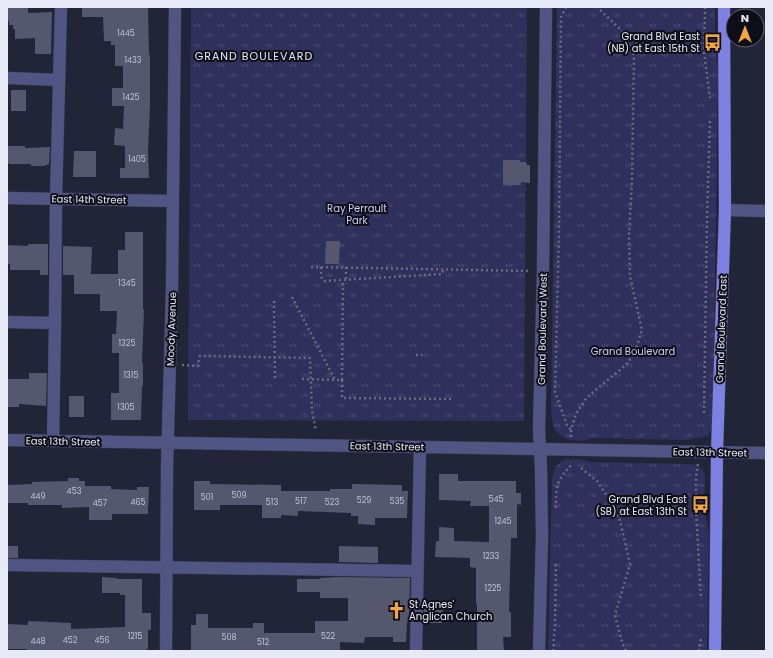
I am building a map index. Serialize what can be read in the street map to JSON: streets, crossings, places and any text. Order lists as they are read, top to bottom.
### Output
{
  "streets": {
    "main road": ["Grand Boulevard East"],
    "street": [
      "East 14th Street",
      "Moody Avenue",
      "Grand Boulevard West",
      "East 13th Street"
    ]
  },
  "crossings": [
    ["East 14th Street", "Moody Avenue"],
    ["Moody Avenue", "East 13th Street"],
    ["Grand Boulevard West", "East 13th Street"],
    ["Grand Boulevard East", "East 13th Street"]
  ],
  "districts": ["GRAND BOULEVARD"],
  "parks": ["Ray Perrault Park", "Grand Boulevard"],
  "places": {
    "bus stop": ["Grand Blvd East (NB) at East 15th St", "Grand Blvd East (SB) at East 13th St"],
    "church": ["St Agnes' Anglican Church"]
  },
  "house_numbers": [
    "1445",
    "1433",
    "1425",
    "1405",
    "1345",
    "1325",
    "1315",
    "1305",
    "453",
    "509",
    "449",
    "501",
    "545",
    "529",
    "517",
    "535",
    "465",
    "513",
    "523",
    "457",
    "1245",
    "1233",
    "1225",
    "1215",
    "522",
    "508",
    "452",
    "456",
    "448",
    "512"
  ],
  "north": "top"
}
